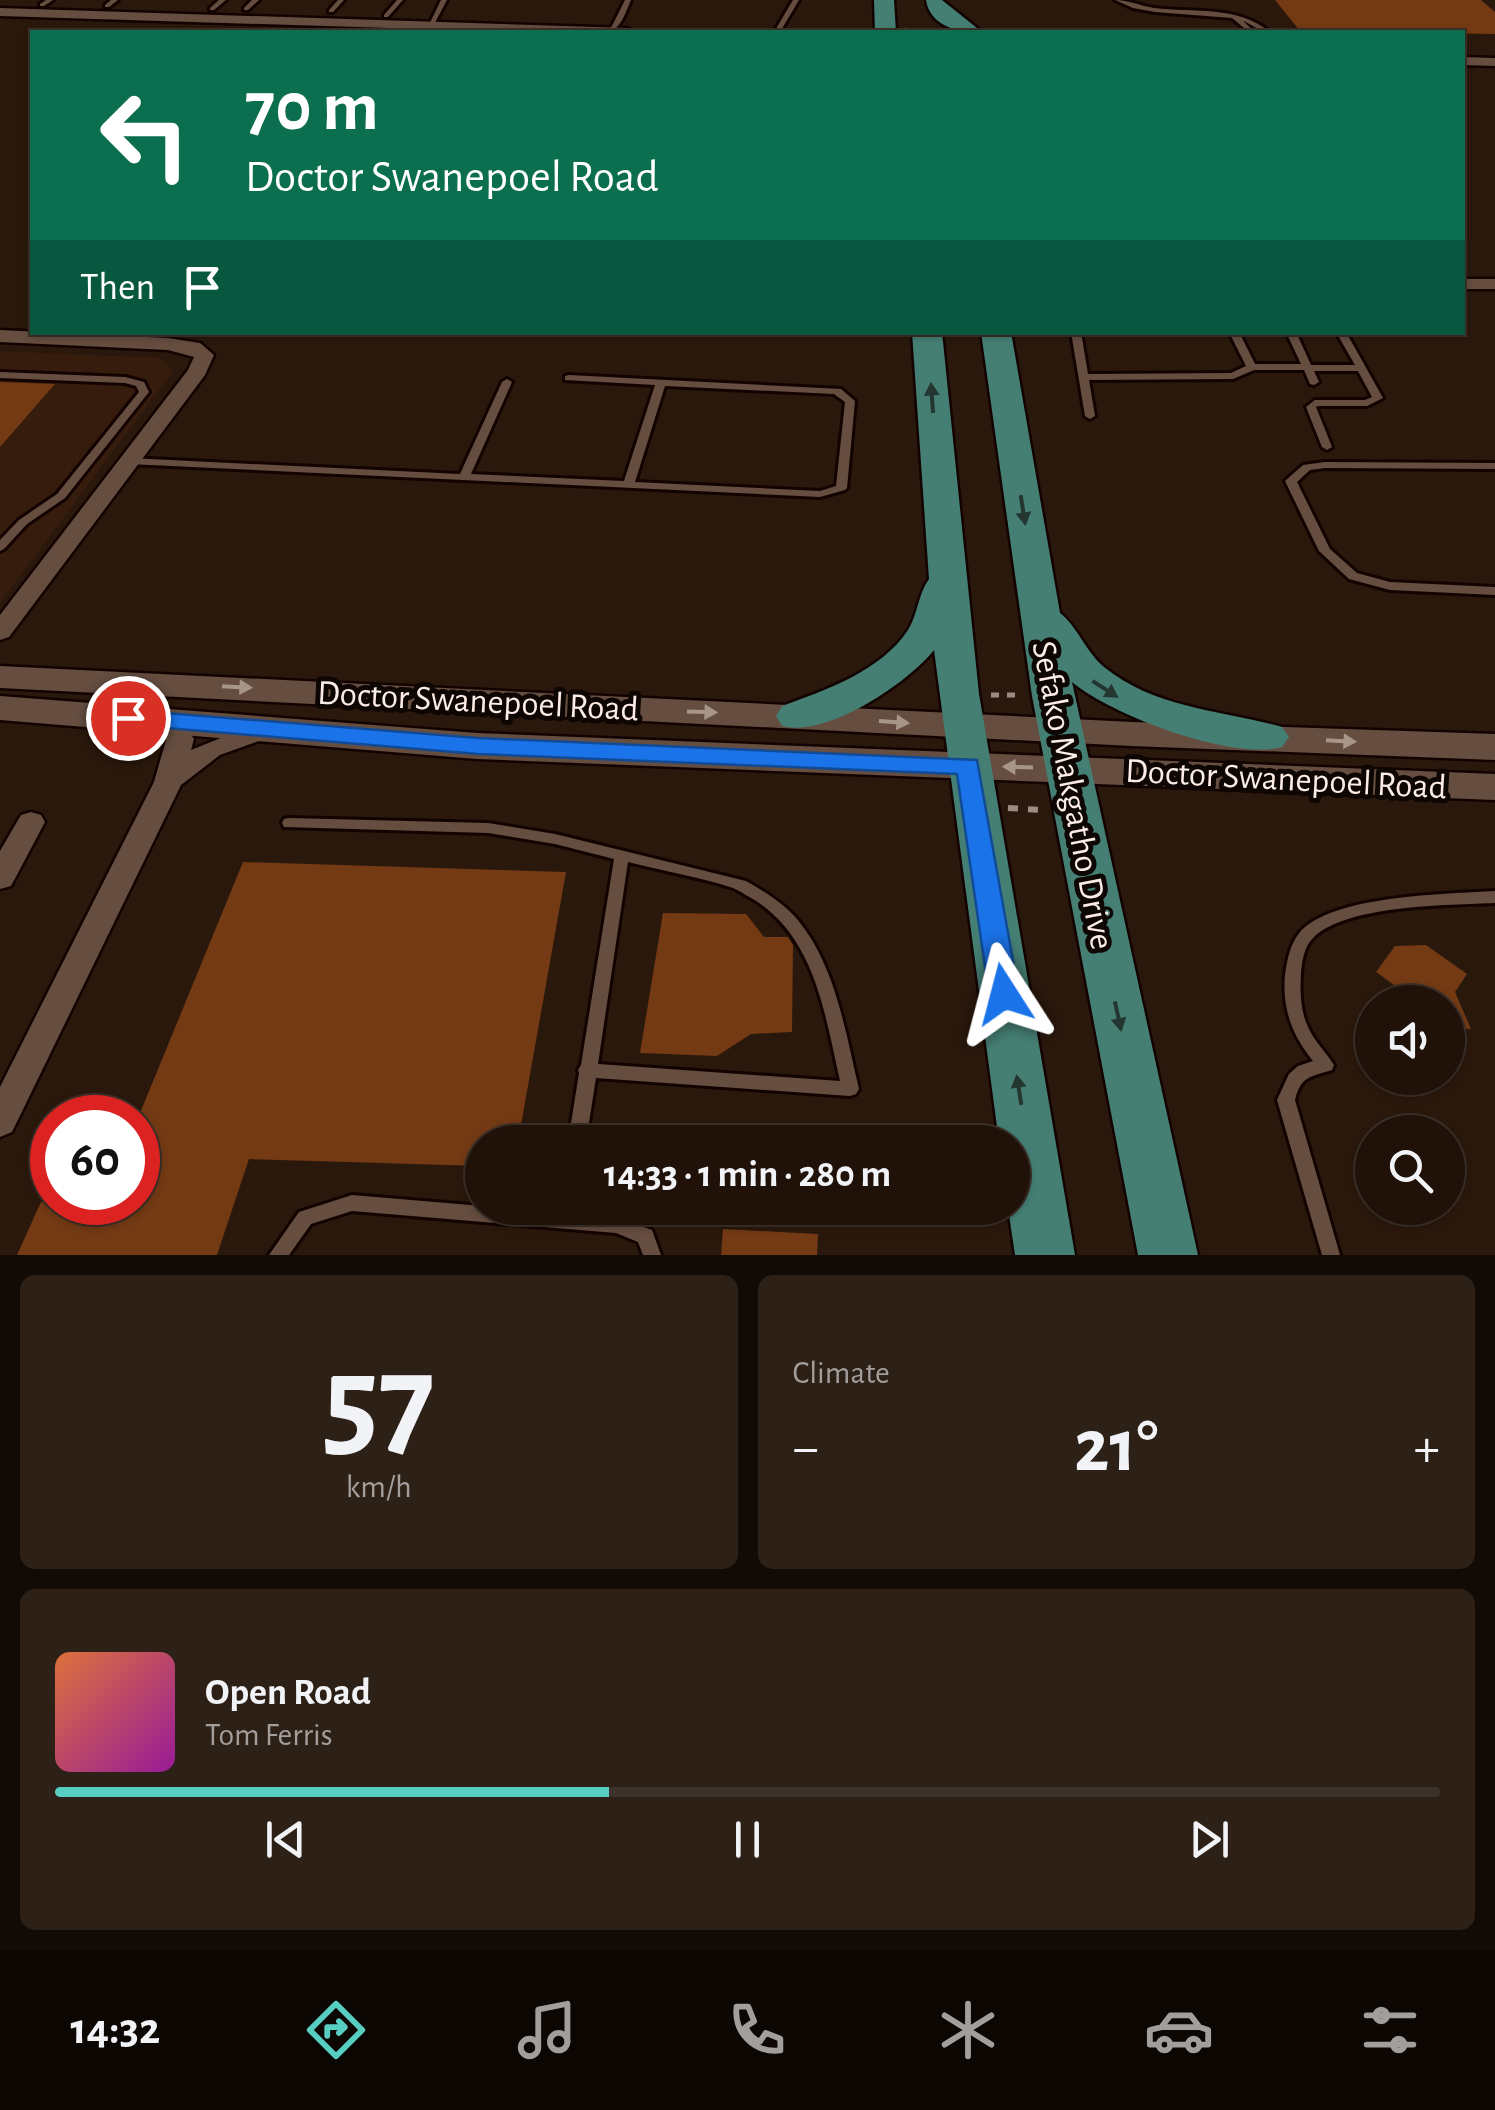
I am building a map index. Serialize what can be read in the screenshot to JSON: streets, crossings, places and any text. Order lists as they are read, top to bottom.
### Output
{
  "streets": {
    "main road": ["Doctor Swanepoel Road", "Sefako Makgatho Drive"]
  },
  "crossings": [
    ["Doctor Swanepoel Road", "Sefako Makgatho Drive"]
  ],
  "page": {
    "turn": ["70 m", "Doctor Swanepoel Road"],
    "then": "Then",
    "limit": "60",
    "trip": "14:33 · 1 min · 280 m",
    "tile": [
      ["57", "km/h"],
      "Climate"
    ],
    "heat": ["−", "21°", "+"],
    "song": ["Open Road", "Tom Ferris"],
    "tabs": "14:32"
  }
}
